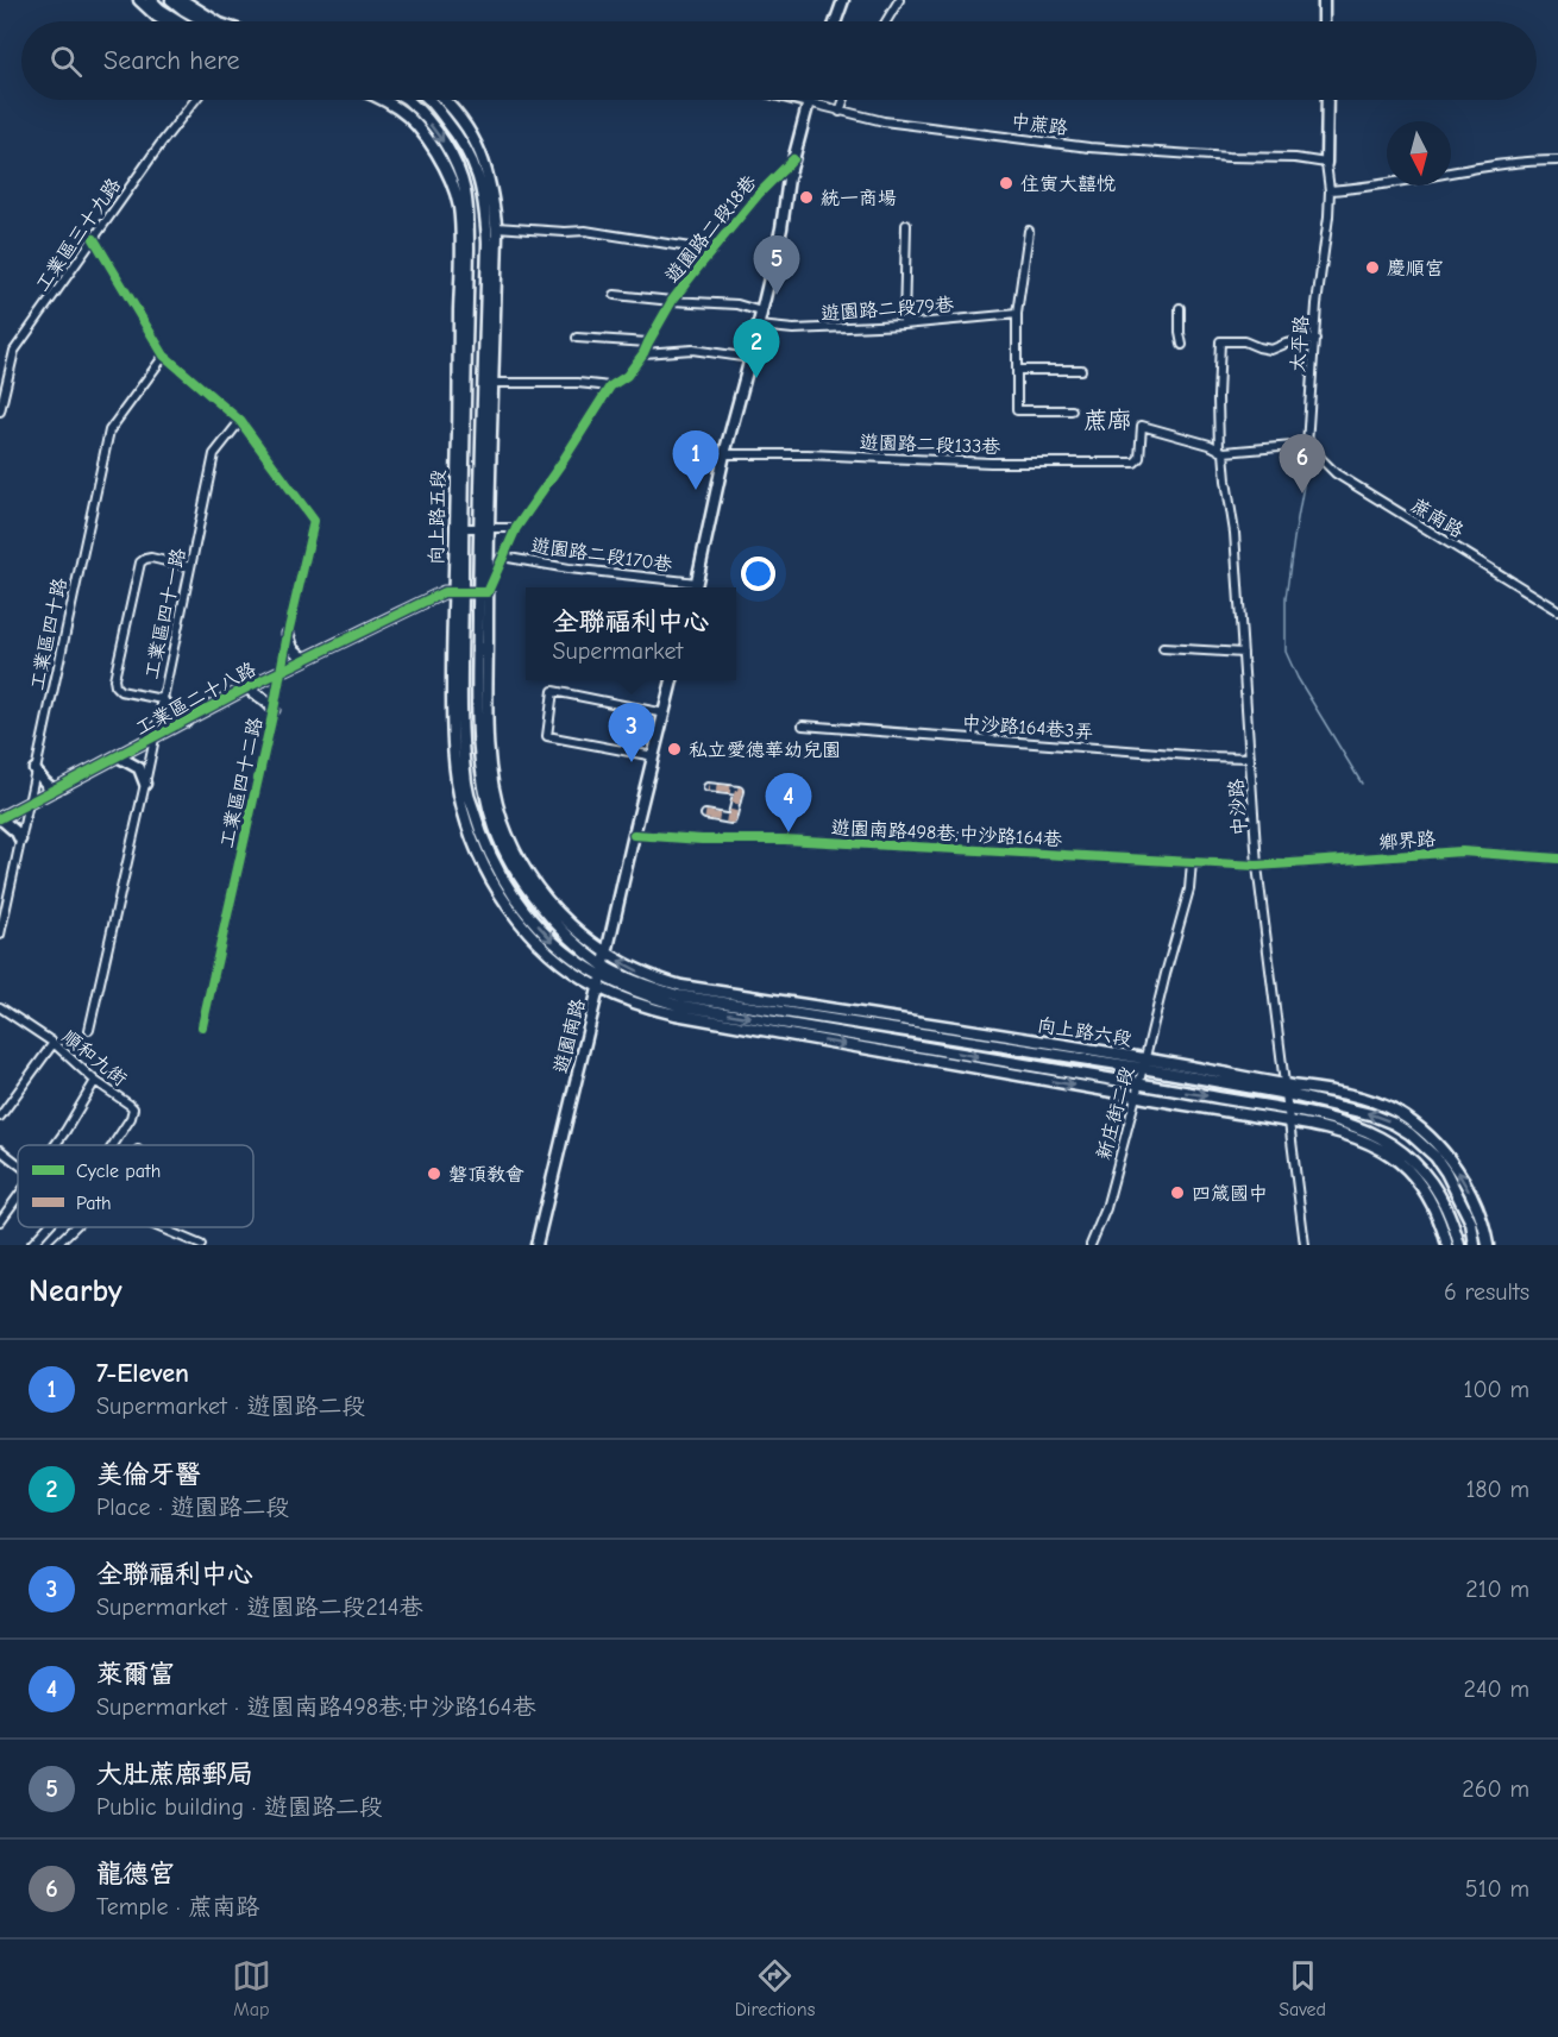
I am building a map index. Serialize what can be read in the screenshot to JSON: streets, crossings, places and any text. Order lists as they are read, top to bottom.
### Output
{
  "streets": {
    "main road": [
      "中蔗路",
      "向上路五段",
      "工業區二十八路",
      "向上路六段",
      "遊園南路"
    ],
    "street": [
      "遊園路二段18巷",
      "工業區三十九路",
      "遊園路二段79巷",
      "太平路",
      "遊園路二段133巷",
      "蔗南路",
      "遊園路二段170巷",
      "工業區四十一路",
      "工業區四十路",
      "中沙路164巷3弄",
      "工業區四十二路",
      "中沙路",
      "遊園南路498巷;中沙路164巷",
      "鄉界路",
      "順和九街",
      "新庄街二段"
    ]
  },
  "crossings": [
    ["中蔗路", "太平路"],
    ["遊園路二段18巷", "遊園路二段170巷"],
    ["遊園路二段18巷", "工業區二十八路"],
    ["工業區三十九路", "工業區四十二路"],
    ["太平路", "蔗南路"],
    ["太平路", "中沙路"],
    ["遊園路二段133巷", "中沙路"],
    ["向上路五段", "工業區二十八路"],
    ["向上路五段", "向上路六段"],
    ["向上路五段", "遊園南路"],
    ["工業區四十一路", "工業區二十八路"],
    ["工業區四十一路", "工業區四十二路"],
    ["工業區四十路", "工業區二十八路"],
    ["工業區四十路", "工業區四十二路"],
    ["工業區二十八路", "工業區四十二路"],
    ["中沙路164巷3弄", "中沙路"],
    ["中沙路", "遊園南路498巷;中沙路164巷"],
    ["中沙路", "鄉界路"],
    ["中沙路", "向上路六段"],
    ["遊園南路498巷;中沙路164巷", "鄉界路"],
    ["遊園南路498巷;中沙路164巷", "遊園南路"],
    ["遊園南路498巷;中沙路164巷", "新庄街二段"],
    ["向上路六段", "遊園南路"],
    ["向上路六段", "新庄街二段"]
  ],
  "districts": ["蔗廍"],
  "places": [
    "住寅大囍悅",
    "統一商場",
    "慶順宮",
    "私立愛德華幼兒園",
    "磐頂教會",
    "四箴國中"
  ],
  "legend": ["Cycle path", "Path"],
  "north": "bottom",
  "page": {
    "search": "Search here",
    "pins": [
      "5",
      "2",
      "1",
      "6",
      "3",
      "4"
    ],
    "popup": ["全聯福利中心", "Supermarket"],
    "heading": ["Nearby", "6 results"],
    "list": [
      {
        "mark": "1",
        "name": "7-Eleven",
        "note": "Supermarket · 遊園路二段",
        "value": "100 m"
      },
      {
        "mark": "2",
        "name": "美倫牙醫",
        "note": "Place · 遊園路二段",
        "value": "180 m"
      },
      {
        "mark": "3",
        "name": "全聯福利中心",
        "note": "Supermarket · 遊園路二段214巷",
        "value": "210 m"
      },
      {
        "mark": "4",
        "name": "萊爾富",
        "note": "Supermarket · 遊園南路498巷;中沙路164巷",
        "value": "240 m"
      },
      {
        "mark": "5",
        "name": "大肚蔗廍郵局",
        "note": "Public building · 遊園路二段",
        "value": "260 m"
      },
      {
        "mark": "6",
        "name": "龍德宮",
        "note": "Temple · 蔗南路",
        "value": "510 m"
      }
    ],
    "nav": ["Map", "Directions", "Saved"]
  }
}
